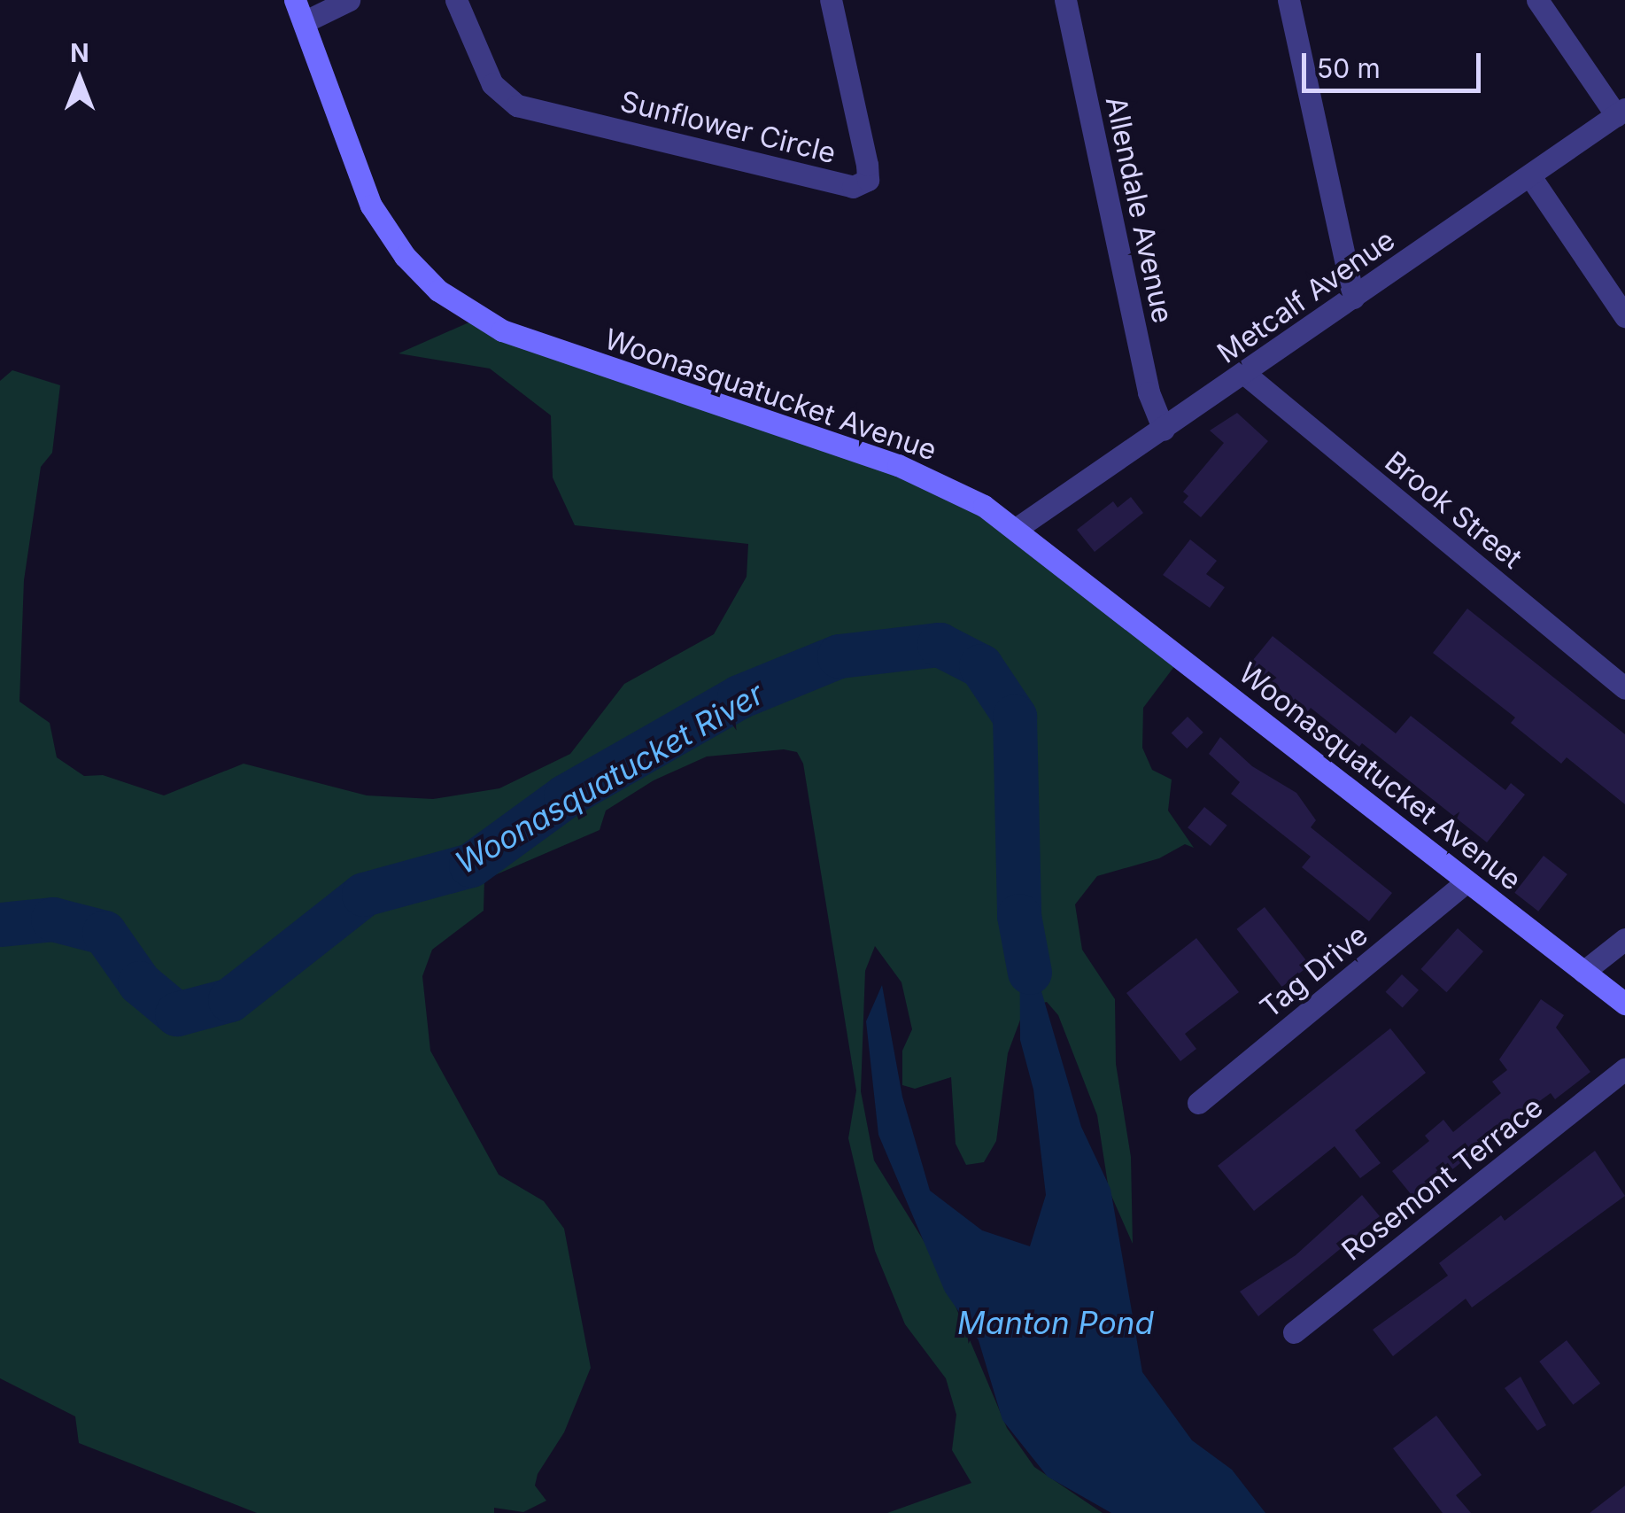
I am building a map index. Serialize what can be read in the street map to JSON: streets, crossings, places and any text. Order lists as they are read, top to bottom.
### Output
{
  "streets": {
    "street": [
      "Sunflower Circle",
      "Allendale Avenue",
      "Metcalf Avenue",
      "Woonasquatucket Avenue",
      "Brook Street",
      "Tag Drive",
      "Rosemont Terrace"
    ]
  },
  "crossings": [
    ["Allendale Avenue", "Metcalf Avenue"],
    ["Metcalf Avenue", "Woonasquatucket Avenue"],
    ["Metcalf Avenue", "Brook Street"],
    ["Woonasquatucket Avenue", "Tag Drive"]
  ],
  "water": ["Woonasquatucket River", "Manton Pond"],
  "scale_bar": "50 m",
  "north": "top"
}
